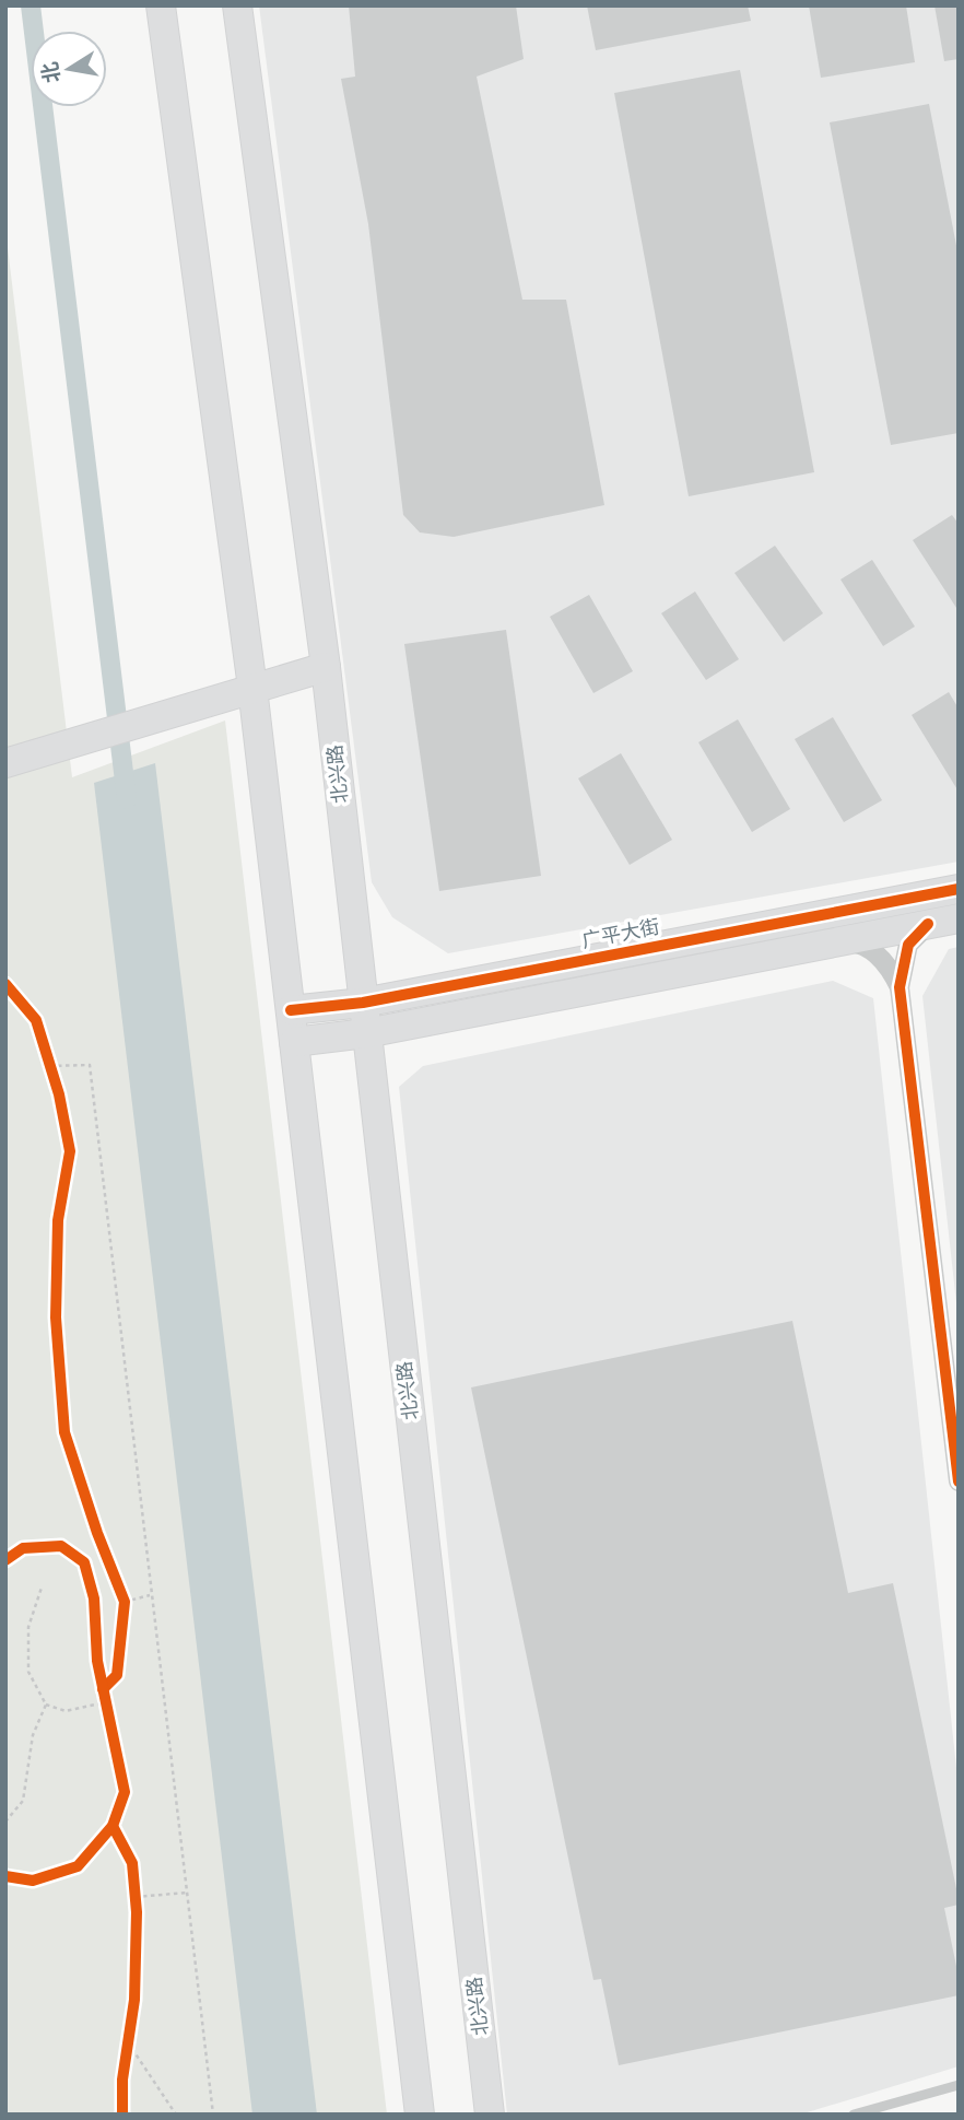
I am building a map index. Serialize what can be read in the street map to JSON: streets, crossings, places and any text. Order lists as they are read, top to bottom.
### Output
{
  "streets": {
    "main road": ["北兴路", "广平大街"]
  },
  "crossings": [
    ["北兴路", "广平大街"]
  ],
  "north": "left"
}
